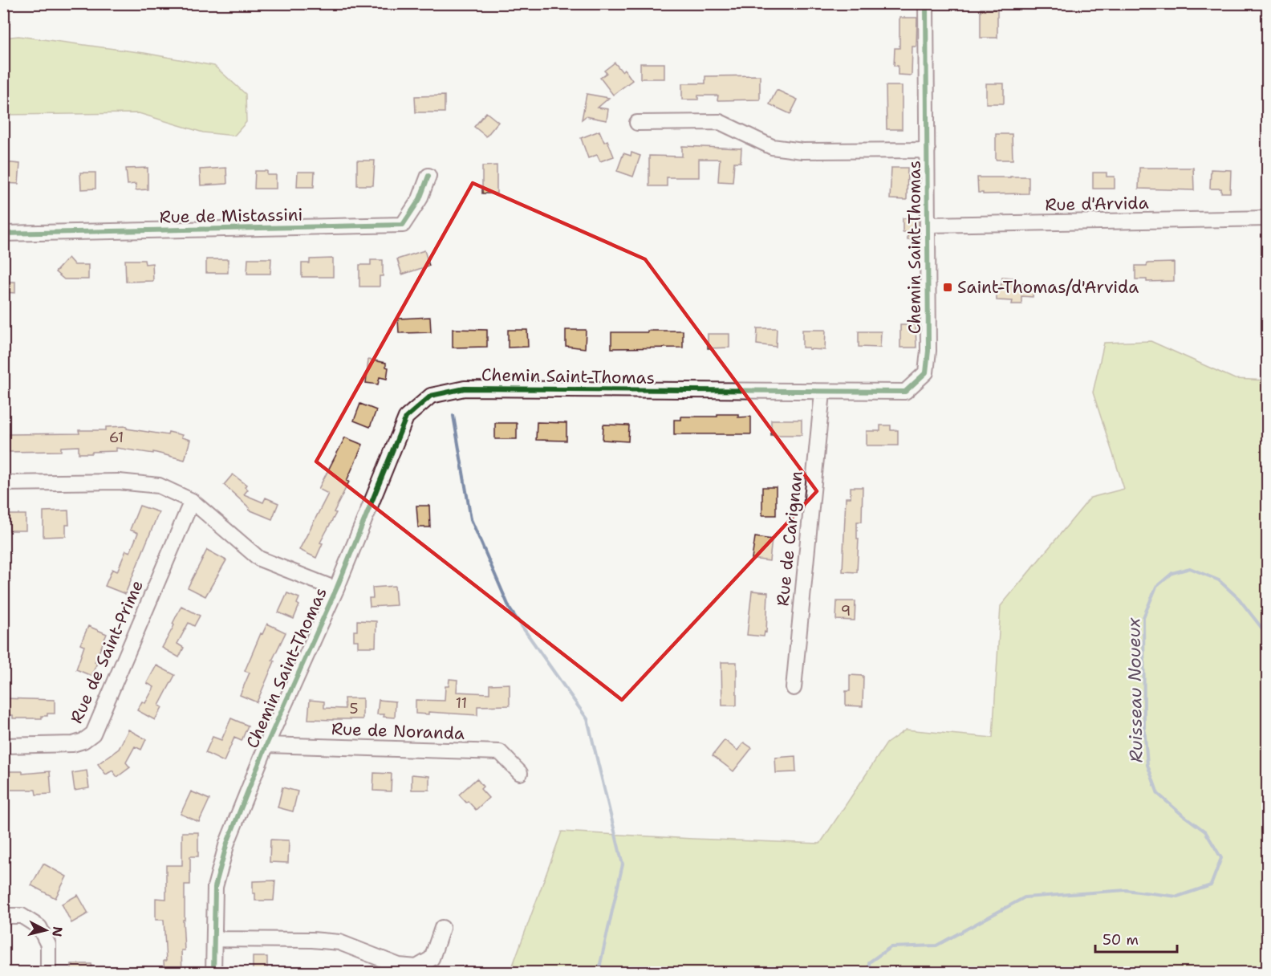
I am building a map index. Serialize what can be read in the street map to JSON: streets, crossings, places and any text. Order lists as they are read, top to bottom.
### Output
{
  "streets": {
    "street": [
      "Rue d'Arvida",
      "Rue de Mistassini",
      "Chemin Saint-Thomas",
      "Rue de Carignan",
      "Rue de Saint-Prime",
      "Rue de Noranda"
    ]
  },
  "crossings": [
    ["Rue d'Arvida", "Chemin Saint-Thomas"],
    ["Chemin Saint-Thomas", "Rue de Carignan"],
    ["Chemin Saint-Thomas", "Rue de Noranda"]
  ],
  "water": ["Ruisseau Noueux"],
  "places": {
    "transit": ["Saint-Thomas/d'Arvida"]
  },
  "house_numbers": [
    "61",
    "9",
    "11",
    "5"
  ],
  "scale_bar": "50 m",
  "north": "right"
}
